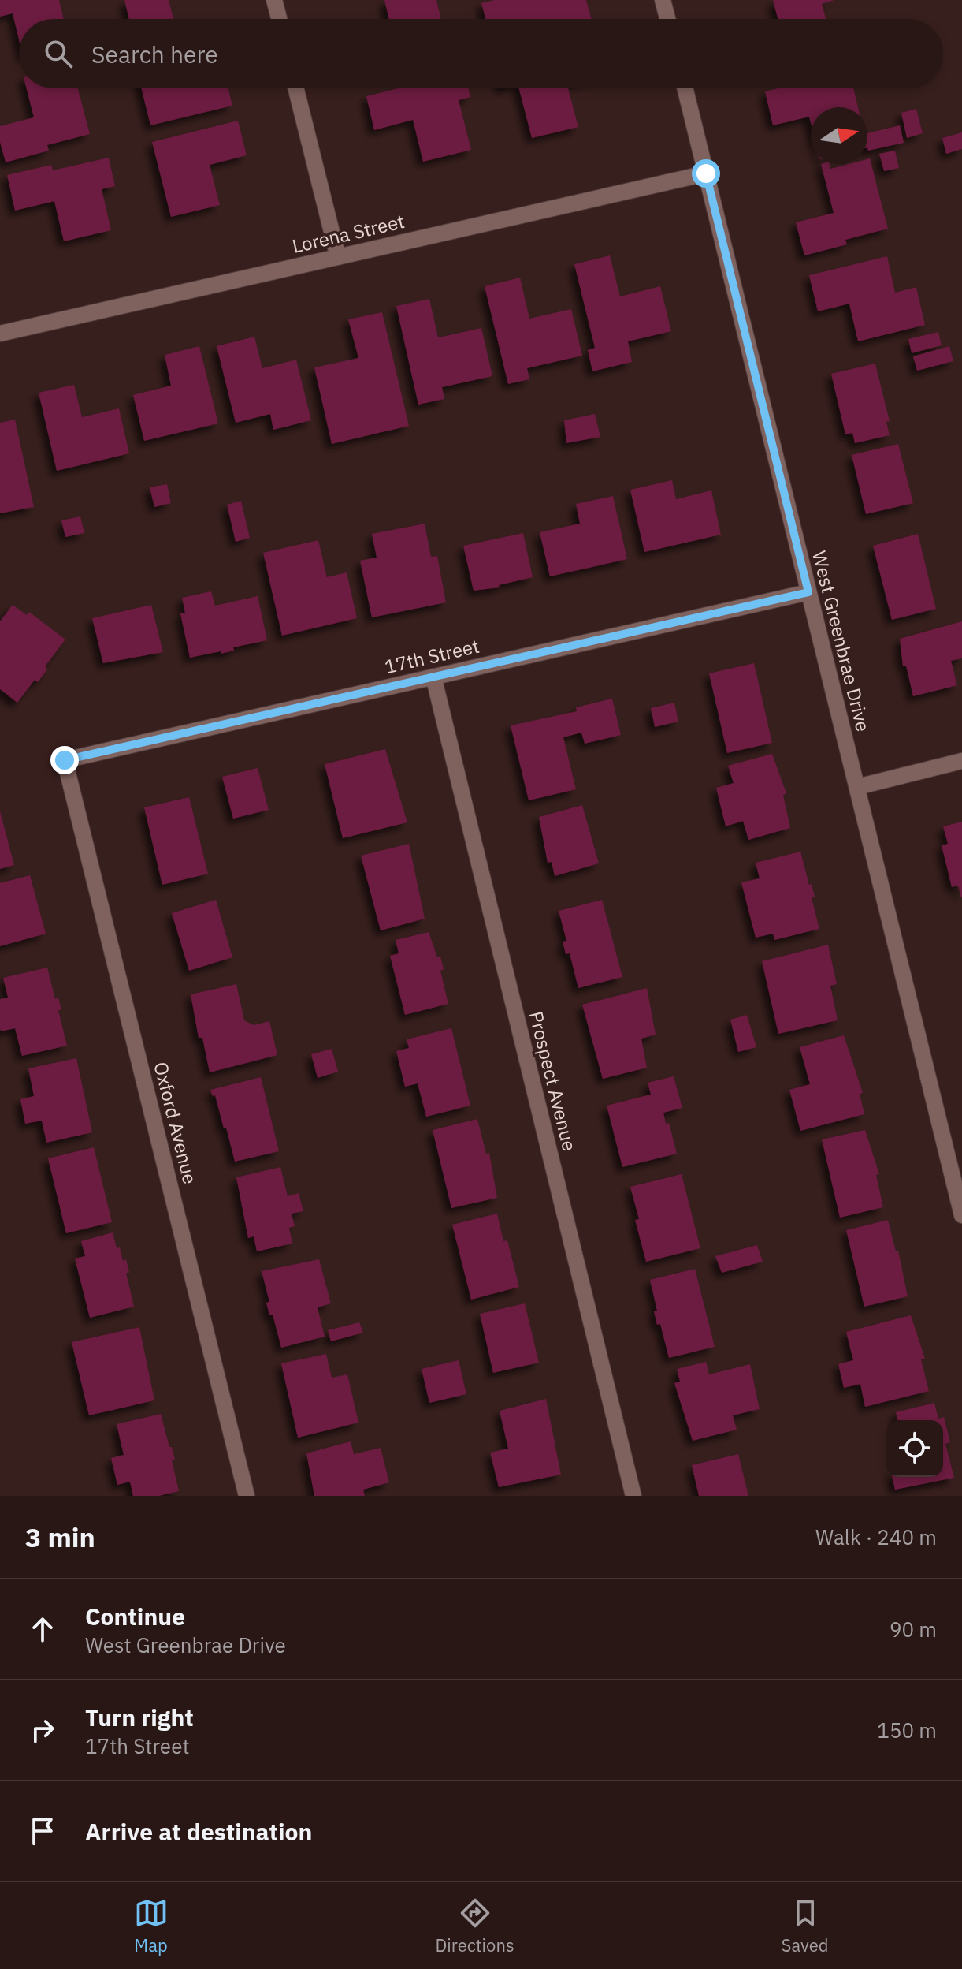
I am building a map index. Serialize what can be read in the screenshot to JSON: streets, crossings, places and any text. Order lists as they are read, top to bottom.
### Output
{
  "streets": {
    "street": [
      "Lorena Street",
      "West Greenbrae Drive",
      "17th Street",
      "Prospect Avenue",
      "Oxford Avenue"
    ]
  },
  "crossings": [
    ["Lorena Street", "West Greenbrae Drive"],
    ["West Greenbrae Drive", "17th Street"],
    ["17th Street", "Prospect Avenue"],
    ["17th Street", "Oxford Avenue"]
  ],
  "north": "right",
  "page": {
    "search": "Search here",
    "heading": ["3 min", "Walk · 240 m"],
    "list": [
      ["Continue", "West Greenbrae Drive", "90 m"],
      ["Turn right", "17th Street", "150 m"],
      "Arrive at destination"
    ],
    "nav": ["Map", "Directions", "Saved"]
  }
}
